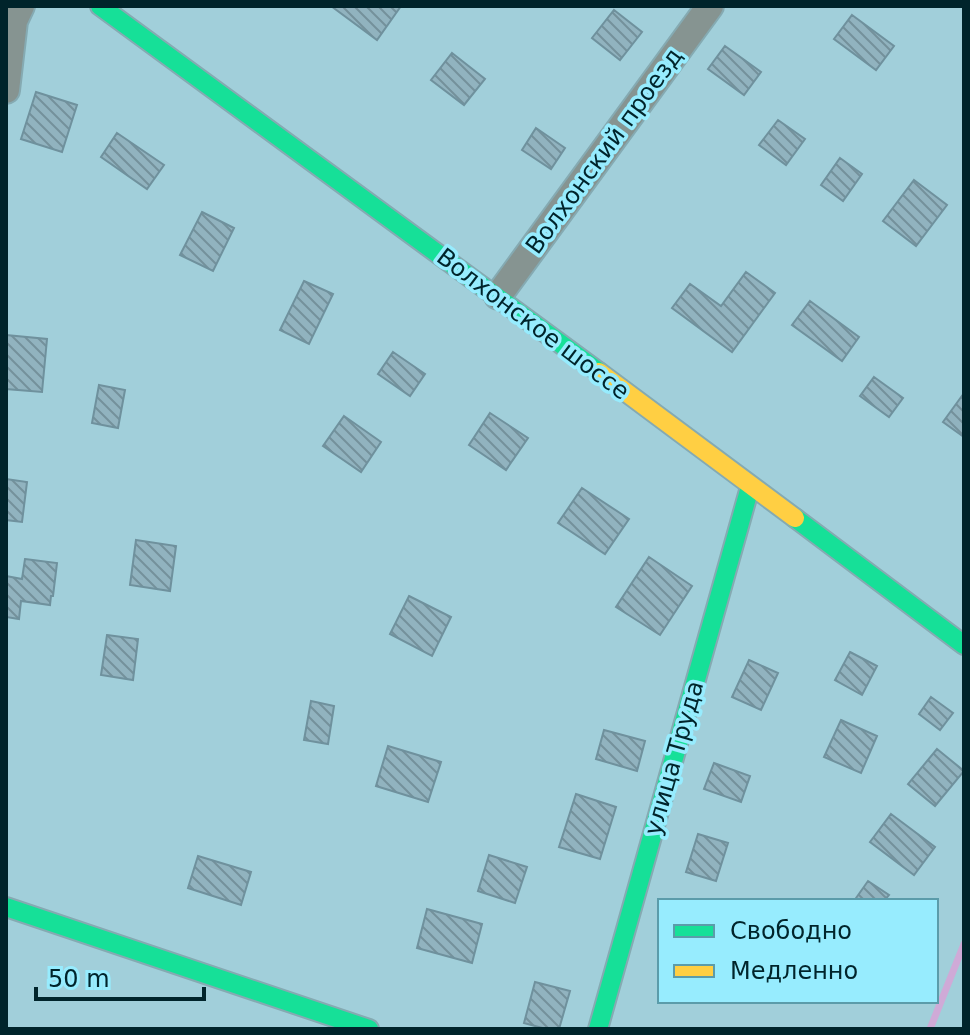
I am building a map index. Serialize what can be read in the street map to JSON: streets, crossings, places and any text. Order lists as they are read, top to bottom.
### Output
{
  "streets": {
    "street": ["Волхонский проезд", "Волхонское шоссе", "улица Труда"]
  },
  "crossings": [
    ["Волхонский проезд", "Волхонское шоссе"],
    ["Волхонское шоссе", "улица Труда"]
  ],
  "legend": ["Свободно", "Медленно"],
  "scale_bar": "50 m"
}
